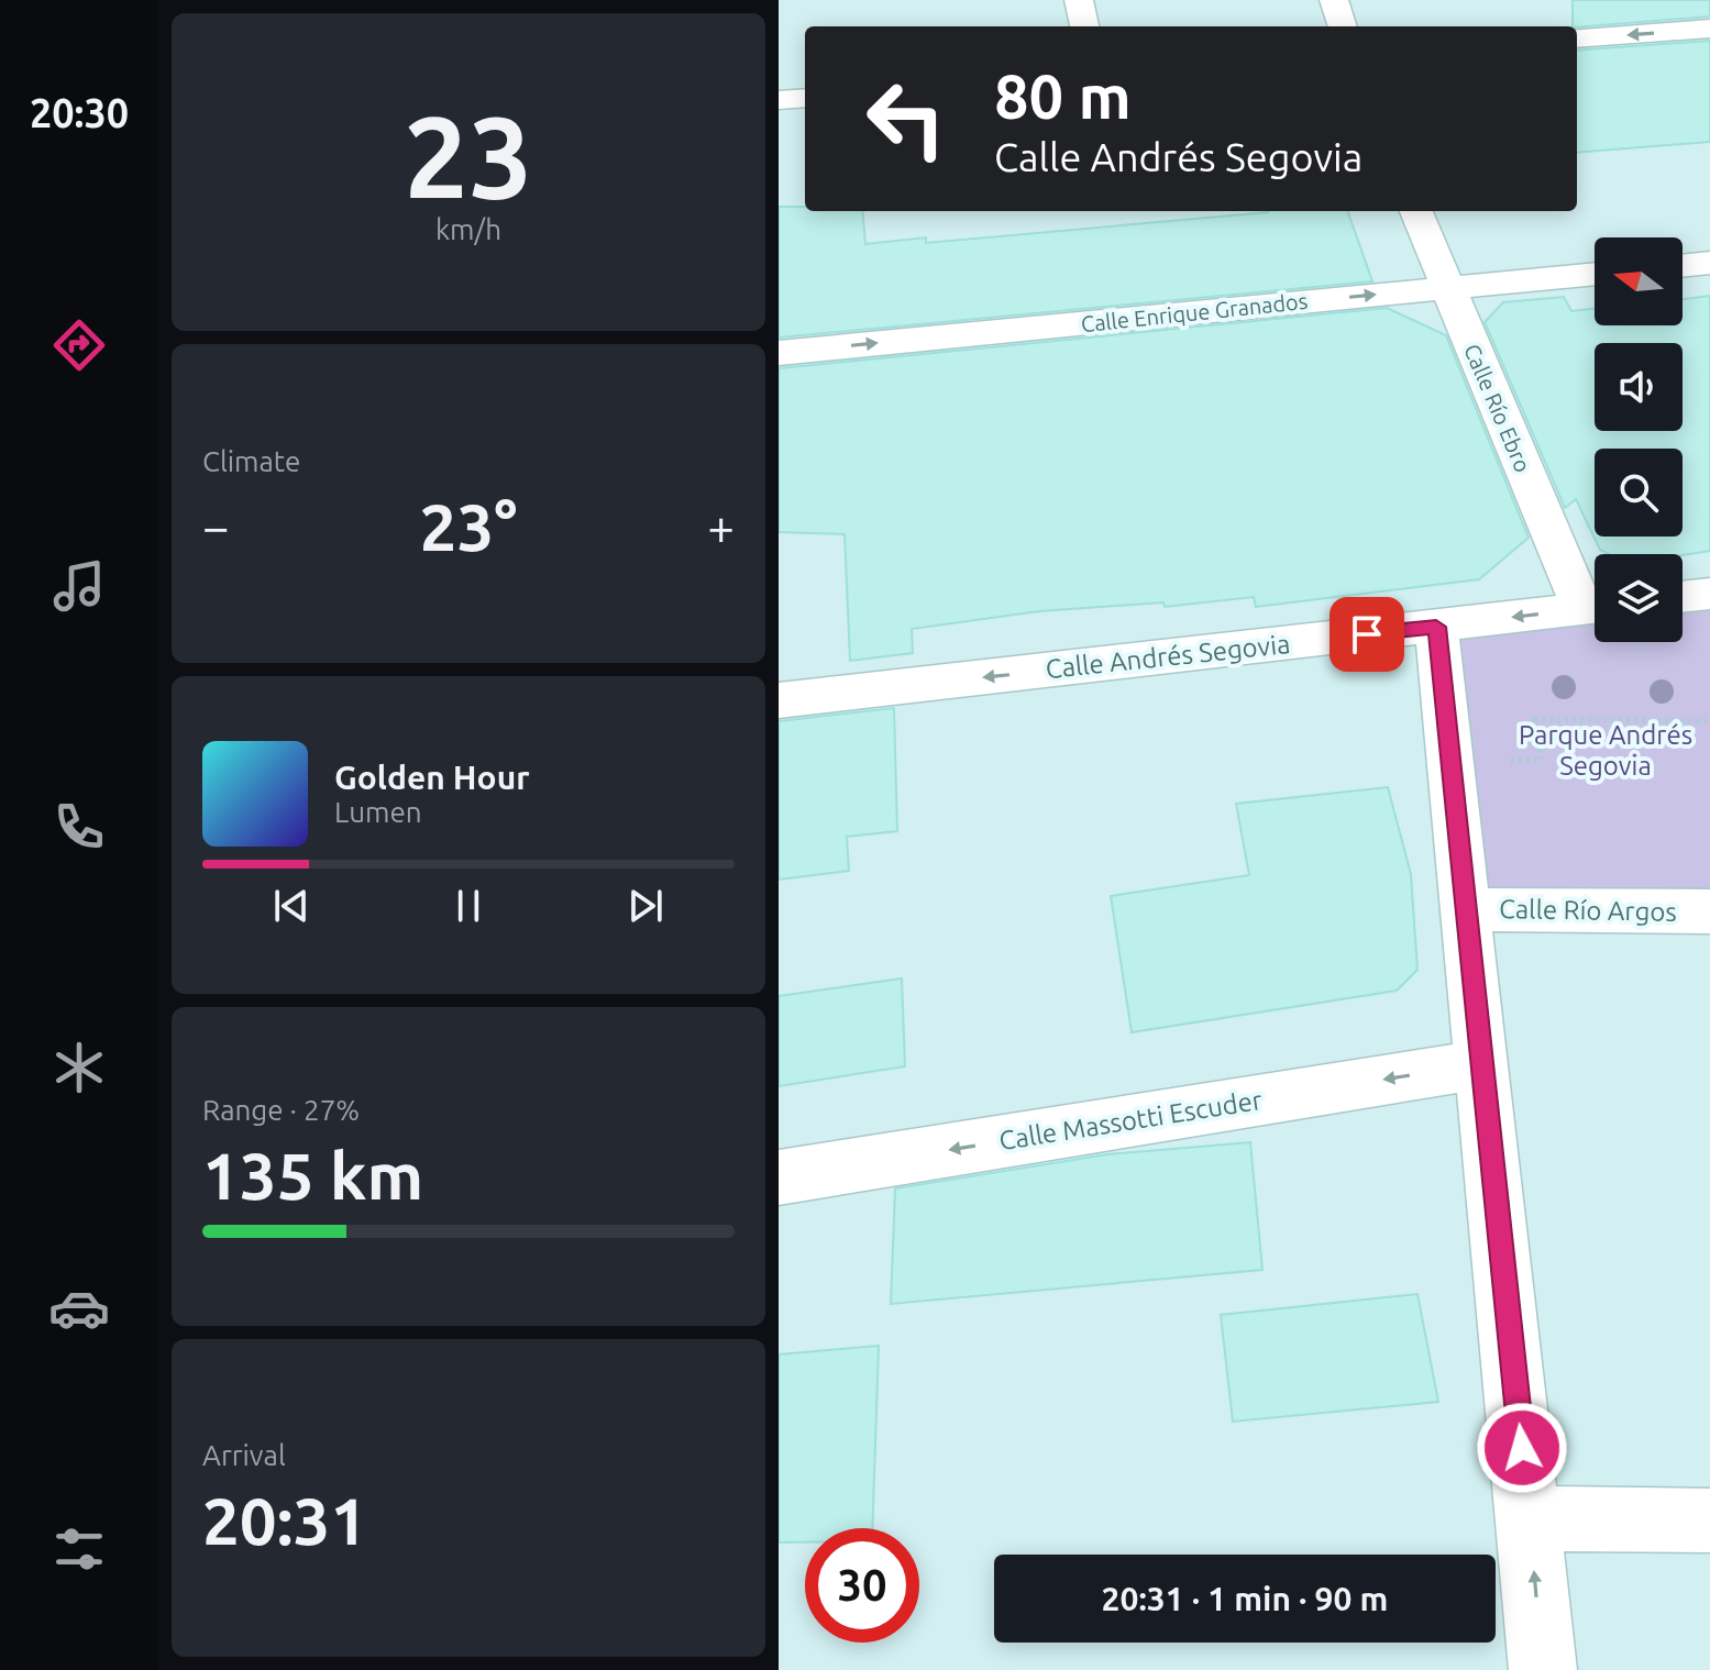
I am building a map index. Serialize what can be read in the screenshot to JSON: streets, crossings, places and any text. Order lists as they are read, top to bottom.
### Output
{
  "streets": {
    "street": [
      "Calle Enrique Granados",
      "Calle Río Ebro",
      "Calle Andrés Segovia",
      "Calle Río Argos",
      "Calle Massotti Escuder"
    ]
  },
  "crossings": [
    ["Calle Enrique Granados", "Calle Río Ebro"]
  ],
  "one_way": ["Calle Enrique Granados", "Calle Andrés Segovia", "Calle Massotti Escuder"],
  "parks": ["Parque Andrés Segovia"],
  "north": "left",
  "page": {
    "tabs": "20:30",
    "tile": [
      ["23", "km/h"],
      "Climate",
      ["Range · 27%", "135 km"],
      ["Arrival", "20:31"]
    ],
    "turn": ["80 m", "Calle Andrés Segovia"],
    "heat": ["−", "23°", "+"],
    "song": ["Golden Hour", "Lumen"],
    "limit": "30",
    "trip": "20:31 · 1 min · 90 m"
  }
}
